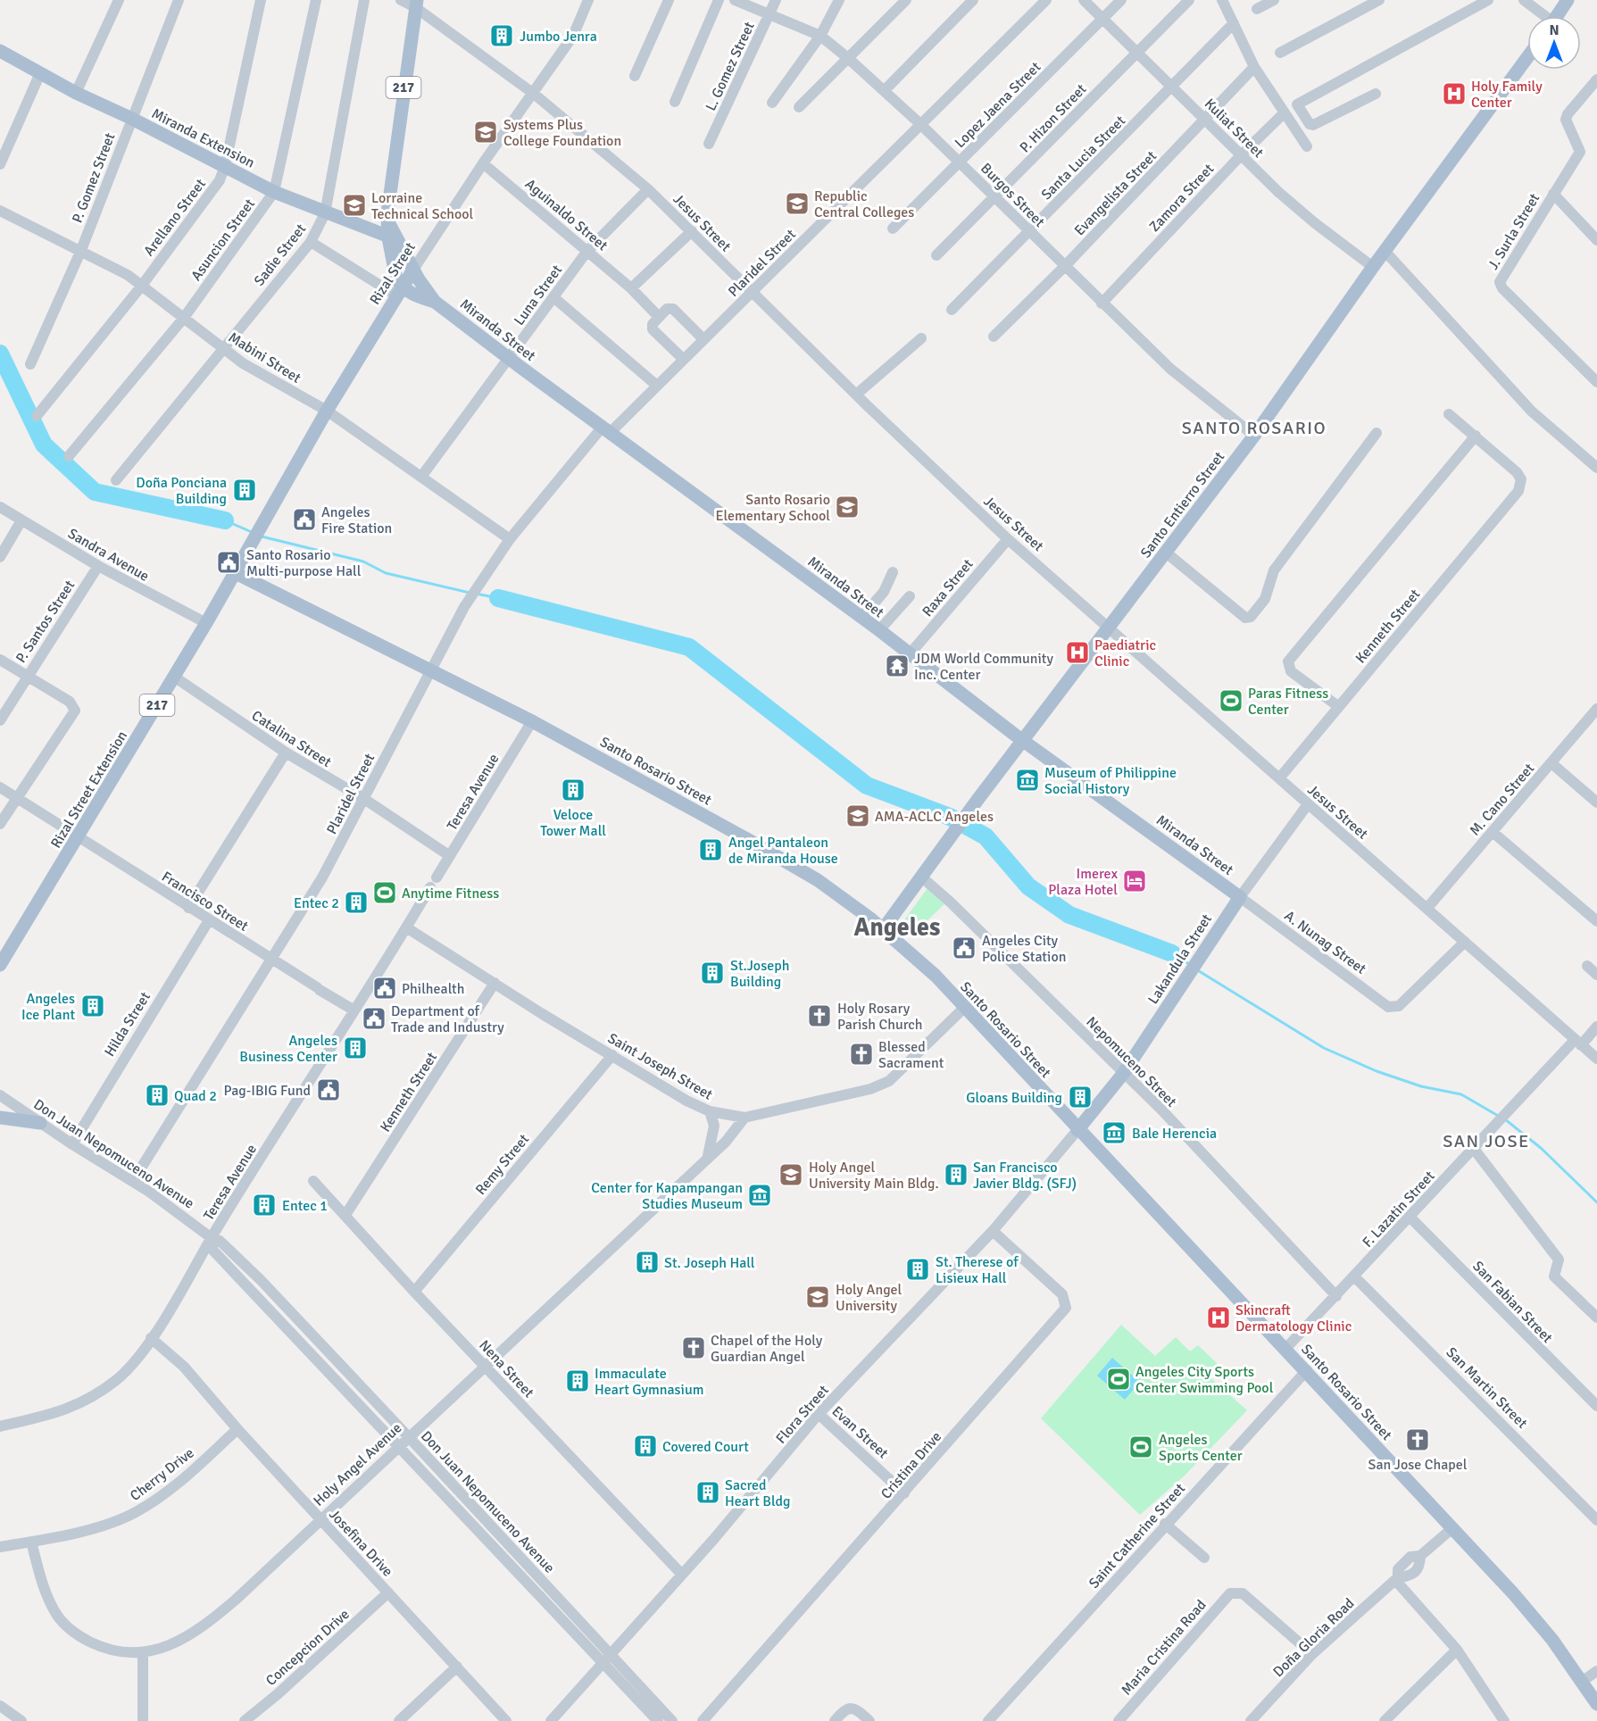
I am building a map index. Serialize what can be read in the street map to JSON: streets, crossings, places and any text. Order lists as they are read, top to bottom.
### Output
{
  "streets": {
    "main road": [
      "217",
      "Miranda Extension",
      "Rizal Street",
      "Miranda Street",
      "Santo Entierro Street",
      "Santo Rosario Street",
      "Rizal Street Extension",
      "Lakandula Street"
    ],
    "street": [
      "L. Gomez Street",
      "Lopez Jaena Street",
      "P. Hizon Street",
      "Kuliat Street",
      "Santa Lucia Street",
      "P. Gomez Street",
      "Evangelista Street",
      "Burgos Street",
      "Zamora Street",
      "Aguinaldo Street",
      "Arellano Street",
      "Jesus Street",
      "J. Surla Street",
      "Asuncion Street",
      "Sadie Street",
      "Plaridel Street",
      "Luna Street",
      "Mabini Street",
      "Sandra Avenue",
      "Raxa Street",
      "P. Santos Street",
      "Kenneth Street",
      "Catalina Street",
      "Teresa Avenue",
      "M. Cano Street",
      "Francisco Street",
      "A. Nunag Street",
      "Hilda Street",
      "Nepomuceno Street",
      "Saint Joseph Street",
      "Don Juan Nepomuceno Avenue",
      "Remy Street",
      "F. Lazatin Street",
      "San Fabian Street",
      "Nena Street",
      "San Martin Street",
      "Flora Street",
      "Evan Street",
      "Holy Angel Avenue",
      "Cristina Drive",
      "Cherry Drive",
      "Saint Catherine Street",
      "Josefina Drive",
      "Doña Gloria Road",
      "Concepcion Drive",
      "Maria Cristina Road"
    ]
  },
  "crossings": [
    ["L. Gomez Street", "Burgos Street"],
    ["217", "Miranda Extension"],
    ["217", "Jesus Street"],
    ["217", "Rizal Street"],
    ["217", "Miranda Street"],
    ["Lopez Jaena Street", "Kuliat Street"],
    ["Lopez Jaena Street", "Burgos Street"],
    ["P. Hizon Street", "Kuliat Street"],
    ["P. Hizon Street", "Burgos Street"],
    ["Kuliat Street", "Santa Lucia Street"],
    ["Kuliat Street", "Evangelista Street"],
    ["Kuliat Street", "Zamora Street"],
    ["Kuliat Street", "Santo Entierro Street"],
    ["Miranda Extension", "P. Gomez Street"],
    ["Miranda Extension", "Arellano Street"],
    ["Miranda Extension", "Asuncion Street"],
    ["Miranda Extension", "Sadie Street"],
    ["Santa Lucia Street", "Burgos Street"],
    ["P. Gomez Street", "Mabini Street"],
    ["Evangelista Street", "Burgos Street"],
    ["Burgos Street", "Zamora Street"],
    ["Burgos Street", "Plaridel Street"],
    ["Burgos Street", "Santo Entierro Street"],
    ["Aguinaldo Street", "Rizal Street"],
    ["Aguinaldo Street", "Luna Street"],
    ["Arellano Street", "Mabini Street"],
    ["Jesus Street", "Plaridel Street"],
    ["Jesus Street", "Rizal Street"],
    ["Jesus Street", "Luna Street"],
    ["Jesus Street", "Santo Entierro Street"],
    ["Jesus Street", "Raxa Street"],
    ["Jesus Street", "Kenneth Street"],
    ["Jesus Street", "M. Cano Street"],
    ["Jesus Street", "A. Nunag Street"],
    ["Jesus Street", "Lakandula Street"],
    ["Jesus Street", "F. Lazatin Street"],
    ["Asuncion Street", "Mabini Street"],
    ["Sadie Street", "Mabini Street"],
    ["Plaridel Street", "Miranda Street"],
    ["Plaridel Street", "Mabini Street"],
    ["Plaridel Street", "Catalina Street"],
    ["Plaridel Street", "Santo Rosario Street"],
    ["Plaridel Street", "Francisco Street"],
    ["Plaridel Street", "Don Juan Nepomuceno Avenue"],
    ["Rizal Street", "Miranda Street"],
    ["Rizal Street", "Mabini Street"],
    ["Rizal Street", "Santo Rosario Street"],
    ["Rizal Street", "Rizal Street Extension"],
    ["Luna Street", "Miranda Street"],
    ["Luna Street", "Mabini Street"],
    ["Miranda Street", "Santo Entierro Street"],
    ["Miranda Street", "Raxa Street"],
    ["Miranda Street", "A. Nunag Street"],
    ["Miranda Street", "Lakandula Street"],
    ["Santo Entierro Street", "Santo Rosario Street"],
    ["Santo Entierro Street", "Nepomuceno Street"],
    ["Sandra Avenue", "P. Santos Street"],
    ["Sandra Avenue", "Rizal Street Extension"],
    ["Kenneth Street", "Saint Joseph Street"],
    ["Kenneth Street", "Nena Street"],
    ["Catalina Street", "Rizal Street Extension"],
    ["Catalina Street", "Teresa Avenue"],
    ["Santo Rosario Street", "Rizal Street Extension"],
    ["Santo Rosario Street", "Teresa Avenue"],
    ["Santo Rosario Street", "Lakandula Street"],
    ["Santo Rosario Street", "Saint Joseph Street"],
    ["Santo Rosario Street", "F. Lazatin Street"],
    ["Santo Rosario Street", "Flora Street"],
    ["Santo Rosario Street", "Saint Catherine Street"],
    ["Santo Rosario Street", "Doña Gloria Road"],
    ["Rizal Street Extension", "Francisco Street"],
    ["Teresa Avenue", "Francisco Street"],
    ["Teresa Avenue", "Saint Joseph Street"],
    ["Teresa Avenue", "Don Juan Nepomuceno Avenue"],
    ["Teresa Avenue", "Josefina Drive"],
    ["Francisco Street", "Hilda Street"],
    ["A. Nunag Street", "Lakandula Street"],
    ["Lakandula Street", "Nepomuceno Street"],
    ["Lakandula Street", "Flora Street"],
    ["Hilda Street", "Don Juan Nepomuceno Avenue"],
    ["Nepomuceno Street", "F. Lazatin Street"],
    ["Saint Joseph Street", "Remy Street"],
    ["Saint Joseph Street", "Holy Angel Avenue"],
    ["Don Juan Nepomuceno Avenue", "Flora Street"],
    ["Don Juan Nepomuceno Avenue", "Holy Angel Avenue"],
    ["Remy Street", "Nena Street"],
    ["F. Lazatin Street", "San Fabian Street"],
    ["F. Lazatin Street", "San Martin Street"],
    ["Nena Street", "Flora Street"],
    ["Nena Street", "Holy Angel Avenue"],
    ["Flora Street", "Evan Street"],
    ["Flora Street", "Cristina Drive"],
    ["Evan Street", "Cristina Drive"],
    ["Holy Angel Avenue", "Cherry Drive"],
    ["Holy Angel Avenue", "Josefina Drive"],
    ["Cherry Drive", "Josefina Drive"],
    ["Josefina Drive", "Concepcion Drive"],
    ["Doña Gloria Road", "Maria Cristina Road"]
  ],
  "districts": ["SANTO ROSARIO", "Angeles", "SAN JOSE"],
  "places": {
    "building": [
      "Jumbo Jenra",
      "Doña Ponciana Building",
      "Veloce Tower Mall",
      "Angel Pantaleon de Miranda House",
      "Entec 2",
      "St.Joseph Building",
      "Angeles Ice Plant",
      "Angeles Business Center",
      "Quad 2",
      "Gloans Building",
      "San Francisco Javier Bldg. (SFJ)",
      "Entec 1",
      "St. Joseph Hall",
      "St. Therese of Lisieux Hall",
      "Immaculate Heart Gymnasium",
      "Covered Court",
      "Sacred Heart Bldg"
    ],
    "hospital": ["Holy Family Center", "Paediatric Clinic", "Skincraft Dermatology Clinic"],
    "school or university": [
      "Systems Plus College Foundation",
      "Republic Central Colleges",
      "Lorraine Technical School",
      "Santo Rosario Elementary School",
      "AMA-ACLC Angeles",
      "Holy Angel University Main Bldg.",
      "Holy Angel University"
    ],
    "public building": [
      "Angeles Fire Station",
      "Santo Rosario Multi-purpose Hall",
      "Angeles City Police Station",
      "Philhealth",
      "Department of Trade and Industry",
      "Pag-IBIG Fund"
    ],
    "temple": ["JDM World Community Inc. Center"],
    "sports": [
      "Paras Fitness Center",
      "Anytime Fitness",
      "Angeles City Sports Center Swimming Pool",
      "Angeles Sports Center"
    ],
    "museum": ["Museum of Philippine Social History", "Bale Herencia", "Center for Kapampangan Studies Museum"],
    "hotel": ["Imerex Plaza Hotel"],
    "church": [
      "Holy Rosary Parish Church",
      "Blessed Sacrament",
      "Chapel of the Holy Guardian Angel",
      "San Jose Chapel"
    ]
  },
  "north": "top"
}
